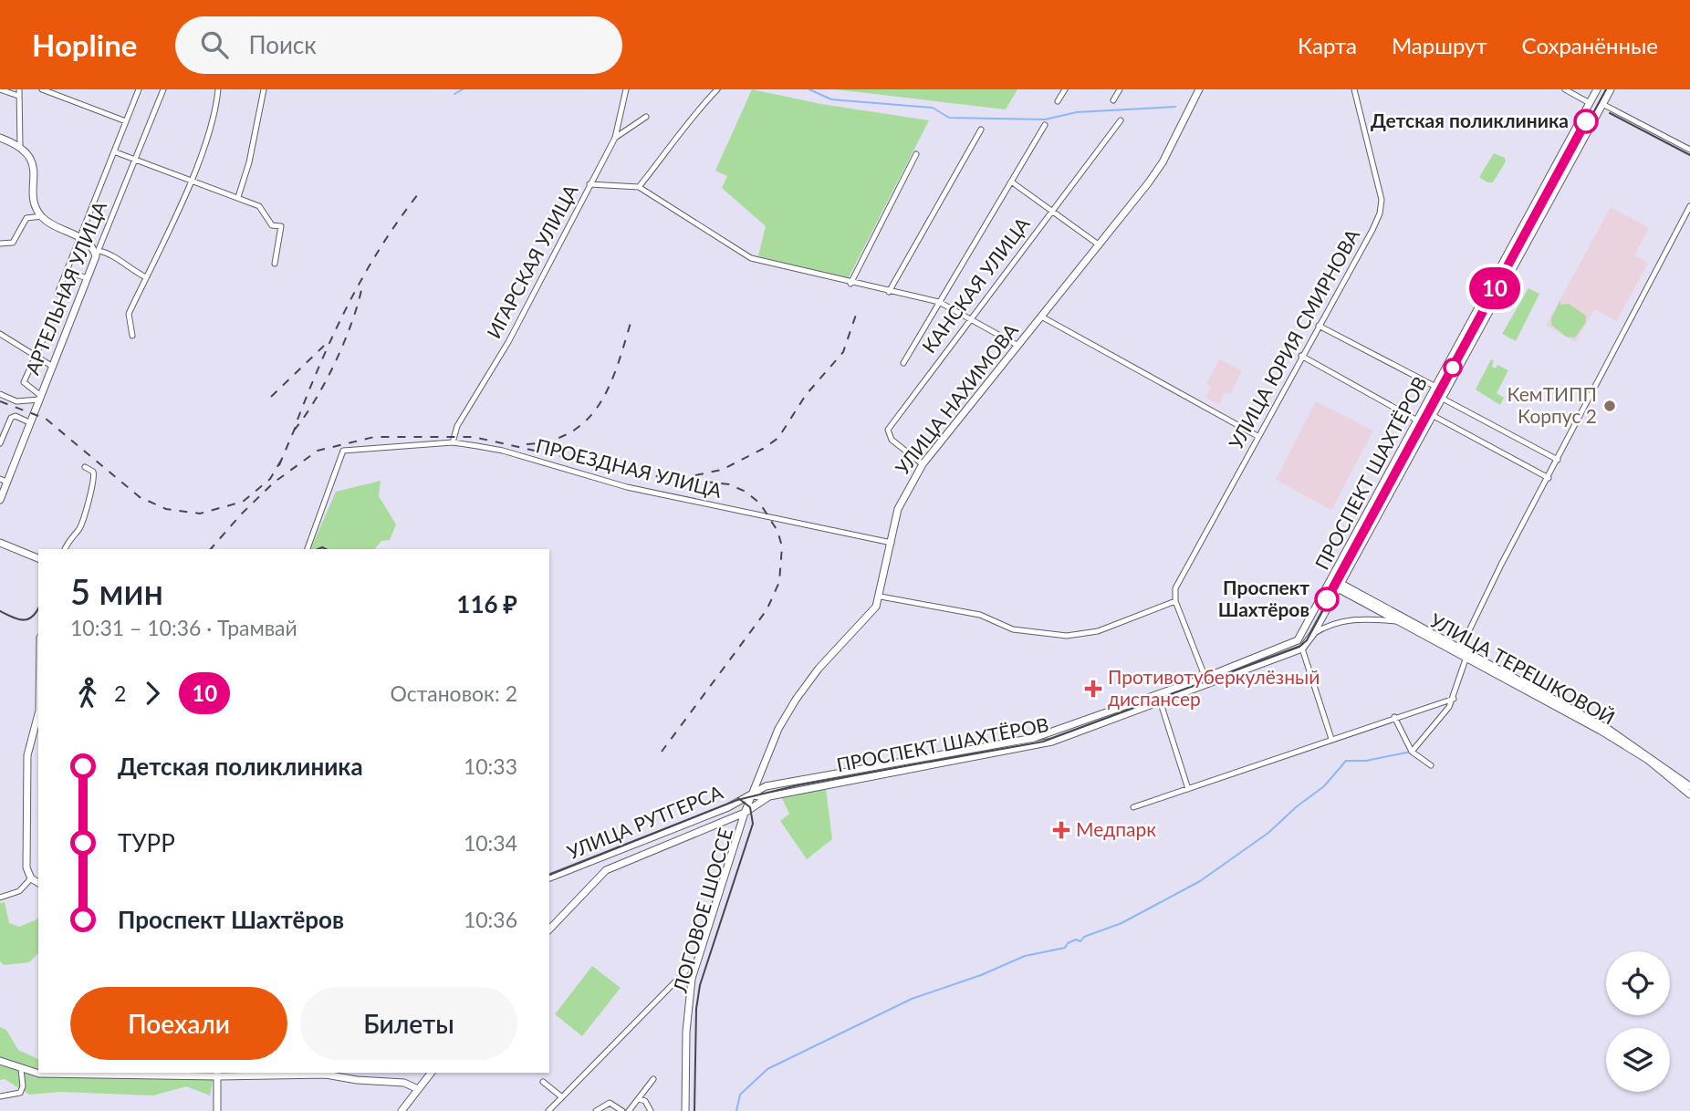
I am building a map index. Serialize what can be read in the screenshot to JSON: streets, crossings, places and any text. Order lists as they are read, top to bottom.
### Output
{
  "streets": {
    "main road": [
      "АРТЕЛЬНАЯ УЛИЦА",
      "УЛИЦА НАХИМОВА",
      "ПРОСПЕКТ ШАХТЁРОВ",
      "УЛИЦА ТЕРЕШКОВОЙ",
      "УЛИЦА РУТГЕРСА",
      "ЛОГОВОЕ ШОССЕ"
    ],
    "street": [
      "ИГАРСКАЯ УЛИЦА",
      "КАНСКАЯ УЛИЦА",
      "УЛИЦА ЮРИЯ СМИРНОВА",
      "ПРОЕЗДНАЯ УЛИЦА"
    ]
  },
  "crossings": [
    ["ИГАРСКАЯ УЛИЦА", "ПРОЕЗДНАЯ УЛИЦА"],
    ["КАНСКАЯ УЛИЦА", "УЛИЦА НАХИМОВА"],
    ["УЛИЦА НАХИМОВА", "ПРОЕЗДНАЯ УЛИЦА"],
    ["УЛИЦА НАХИМОВА", "ПРОСПЕКТ ШАХТЁРОВ"],
    ["УЛИЦА НАХИМОВА", "УЛИЦА РУТГЕРСА"],
    ["УЛИЦА НАХИМОВА", "ЛОГОВОЕ ШОССЕ"],
    ["ПРОСПЕКТ ШАХТЁРОВ", "УЛИЦА ТЕРЕШКОВОЙ"],
    ["ПРОСПЕКТ ШАХТЁРОВ", "УЛИЦА РУТГЕРСА"],
    ["ПРОСПЕКТ ШАХТЁРОВ", "ЛОГОВОЕ ШОССЕ"],
    ["УЛИЦА РУТГЕРСА", "ЛОГОВОЕ ШОССЕ"]
  ],
  "places": {
    "other": ["Детская поликлиника", "КемТИПП Корпус 2", "Проспект Шахтёров"],
    "health": ["Противотуберкулёзный диспансер", "Медпарк"]
  },
  "lines": ["tram line 10"],
  "page": {
    "header": "Hopline",
    "search": "Поиск",
    "nav": ["Карта", "Маршрут", "Сохранённые"],
    "on_map": "10",
    "heading": ["5 мин", "10:31 – 10:36 · Трамвай", "116 ₽"],
    "legs": ["2", "10", "Остановок: 2"],
    "list": [
      {
        "name": "Детская поликлиника",
        "value": "10:33"
      },
      {
        "name": "ТУРР",
        "value": "10:34"
      },
      {
        "name": "Проспект Шахтёров",
        "value": "10:36"
      }
    ],
    "buttons": ["Поехали", "Билеты"]
  }
}
